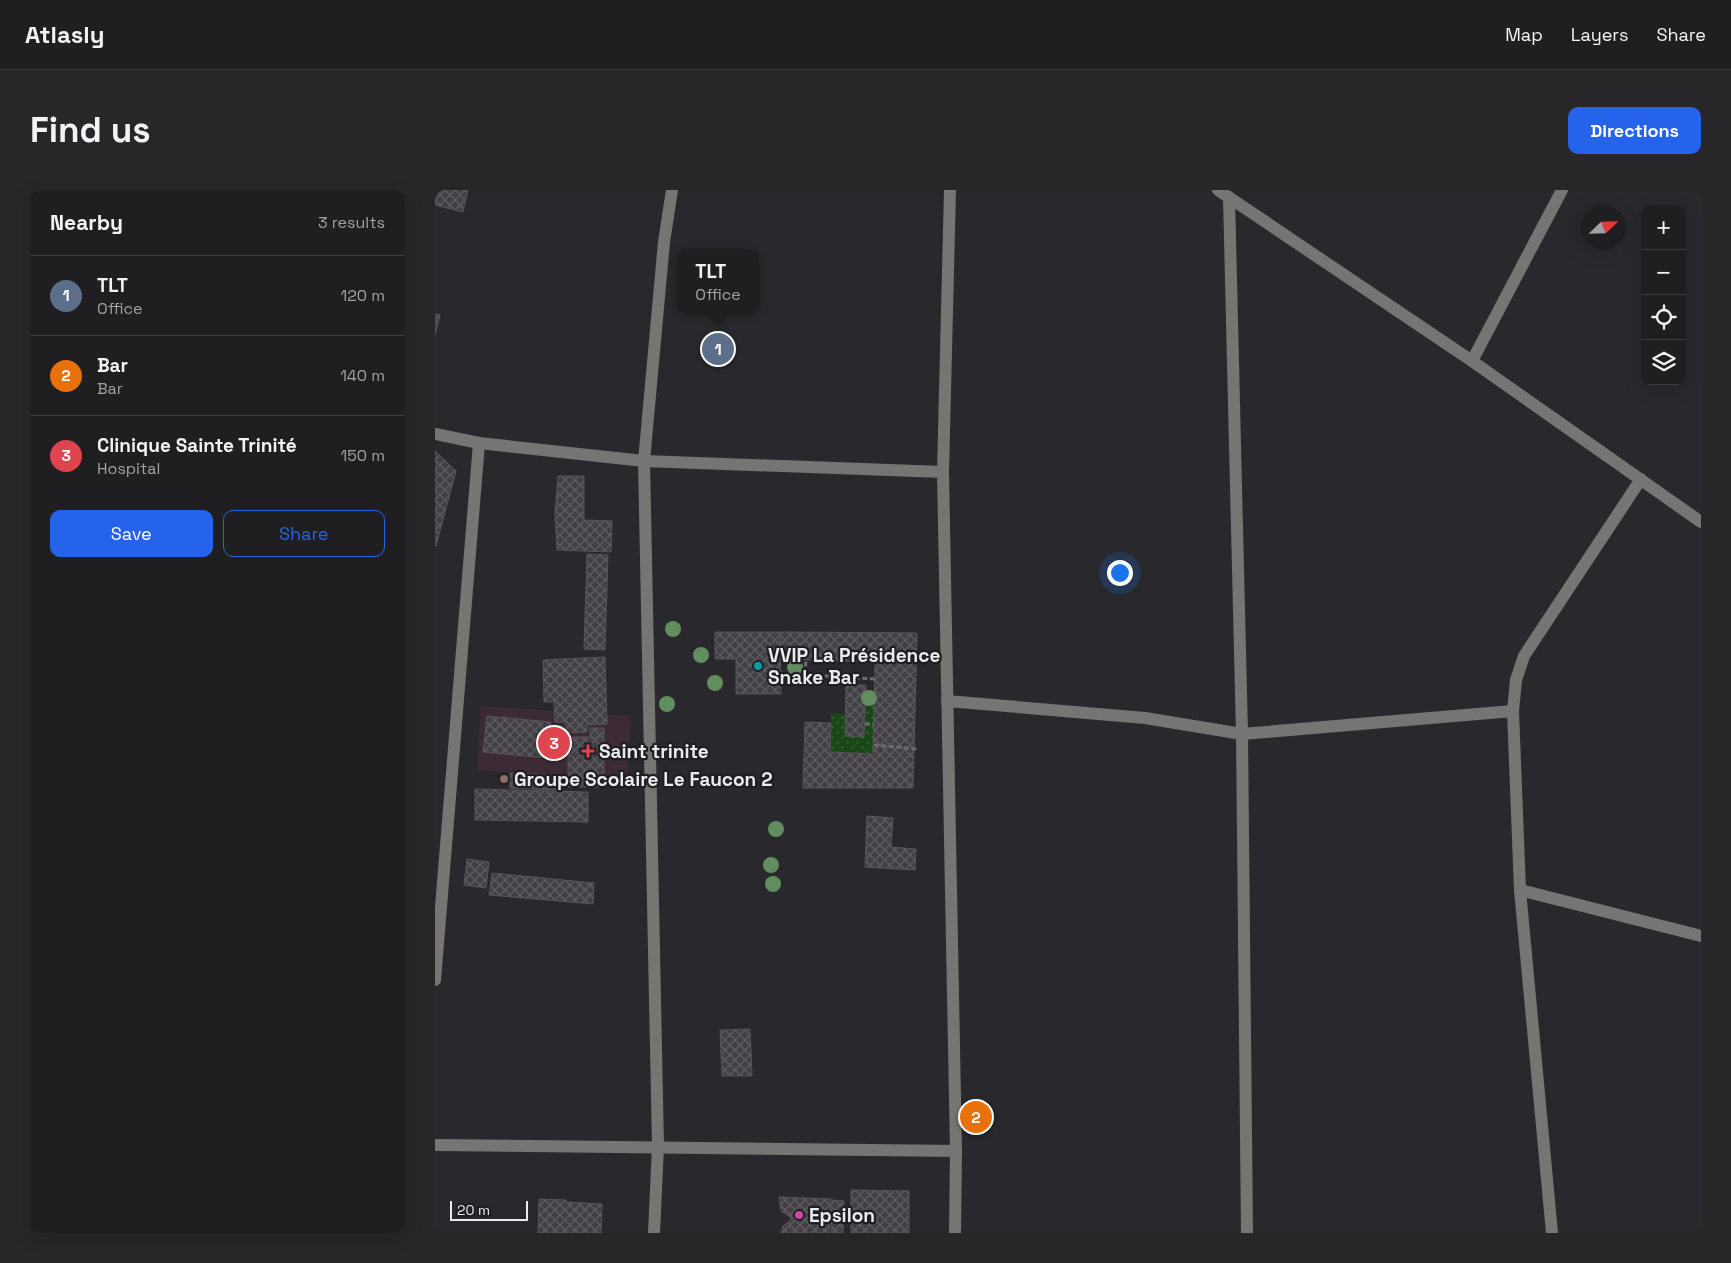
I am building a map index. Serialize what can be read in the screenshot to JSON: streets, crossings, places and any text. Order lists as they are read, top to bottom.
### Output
{
  "places": {
    "other": ["VVIP La Présidence Snake Bar", "Groupe Scolaire Le Faucon 2", "Epsilon"],
    "health": ["Saint trinite"]
  },
  "scale_bar": "20 m",
  "north": "top right",
  "page": {
    "header": "Atlasly",
    "nav": ["Map", "Layers", "Share"],
    "buttons": [
      "Directions",
      ["Save", "Share"]
    ],
    "title": "Find us",
    "heading": ["Nearby", "3 results"],
    "map_buttons": ["+", "−"],
    "popup": ["TLT", "Office"],
    "list": [
      {
        "mark": "1",
        "name": "TLT",
        "note": "Office",
        "value": "120 m"
      },
      {
        "mark": "2",
        "name": "Bar",
        "note": "Bar",
        "value": "140 m"
      },
      {
        "mark": "3",
        "name": "Clinique Sainte Trinité",
        "note": "Hospital",
        "value": "150 m"
      }
    ],
    "pins": ["1", "3", "2"],
    "scale": "20 m"
  }
}
